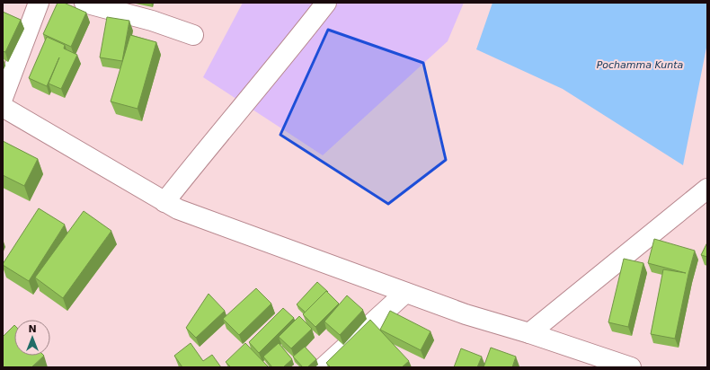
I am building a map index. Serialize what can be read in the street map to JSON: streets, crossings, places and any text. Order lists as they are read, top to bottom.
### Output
{
  "water": ["Pochamma Kunta"],
  "north": "top"
}
